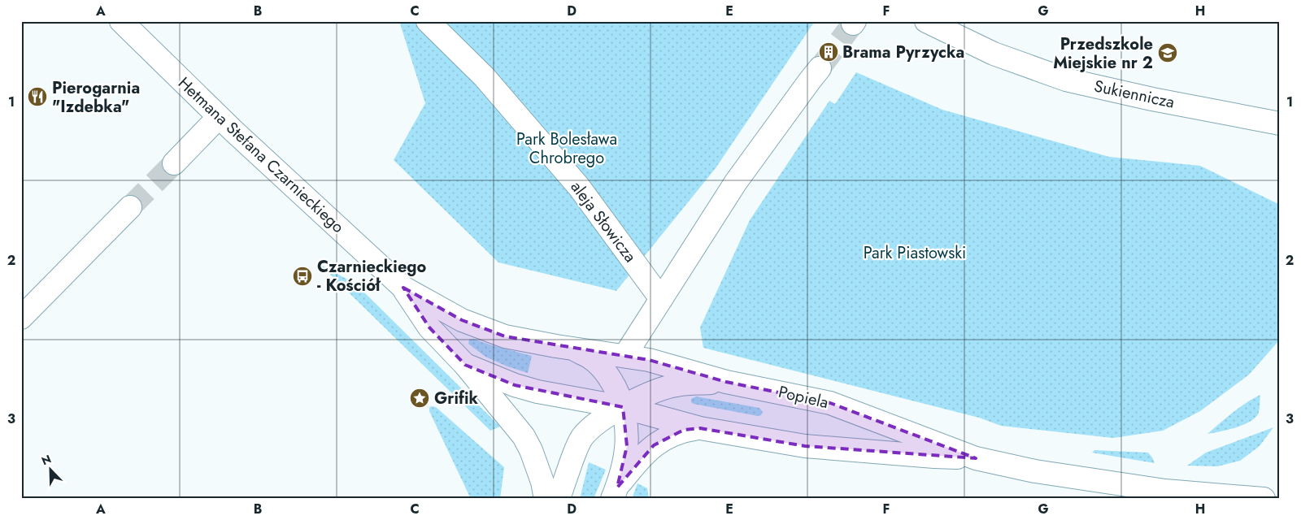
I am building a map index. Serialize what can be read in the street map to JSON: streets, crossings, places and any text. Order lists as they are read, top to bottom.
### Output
{
  "streets": {
    "main road": [
      "Sukiennicza",
      "Hetmana Stefana Czarnieckiego",
      "aleja Słowicza",
      "Popiela"
    ]
  },
  "parks": ["Park Bolesława Chrobrego", "Park Piastowski"],
  "places": {
    "building": ["Brama Pyrzycka"],
    "school or university": ["Przedszkole Miejskie nr 2"],
    "restaurant": ["Pierogarnia \"Izdebka\""],
    "bus stop": ["Czarnieckiego - Kościół"],
    "place": ["Grifik"]
  },
  "north": "top left",
  "grid": {
    "columns": [
      "A",
      "B",
      "C",
      "D",
      "E",
      "F",
      "G",
      "H"
    ],
    "rows": ["1", "2", "3"]
  }
}
